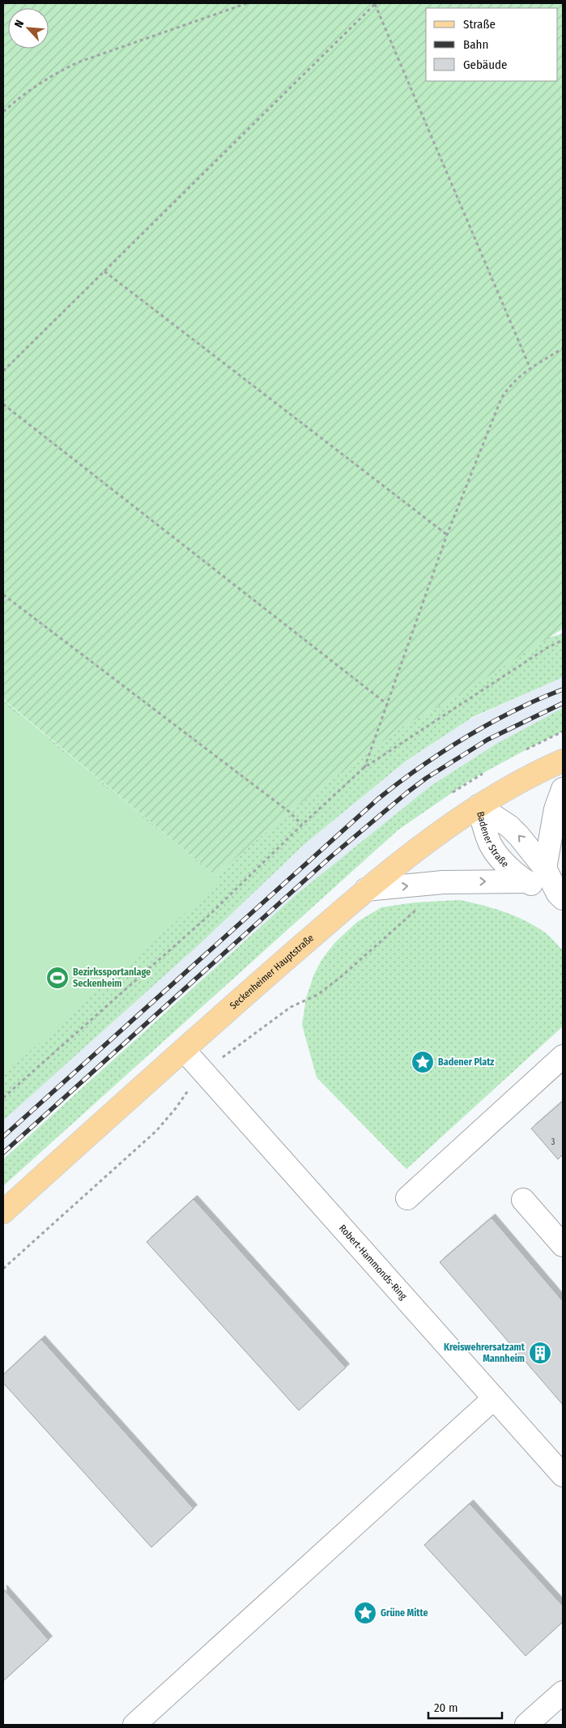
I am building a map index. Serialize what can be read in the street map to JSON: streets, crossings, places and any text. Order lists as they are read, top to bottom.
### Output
{
  "streets": {
    "main road": ["Seckenheimer Hauptstraße"],
    "street": ["Badener Straße", "Robert-Hammonds-Ring"]
  },
  "crossings": [
    ["Badener Straße", "Seckenheimer Hauptstraße"],
    ["Seckenheimer Hauptstraße", "Robert-Hammonds-Ring"]
  ],
  "places": {
    "sports": ["Bezirkssportanlage Seckenheim"],
    "place": ["Badener Platz", "Grüne Mitte"],
    "building": ["Kreiswehrersatzamt Mannheim"]
  },
  "house_numbers": ["3"],
  "legend": ["Straße", "Bahn", "Gebäude"],
  "scale_bar": "20 m",
  "north": "top left"
}
